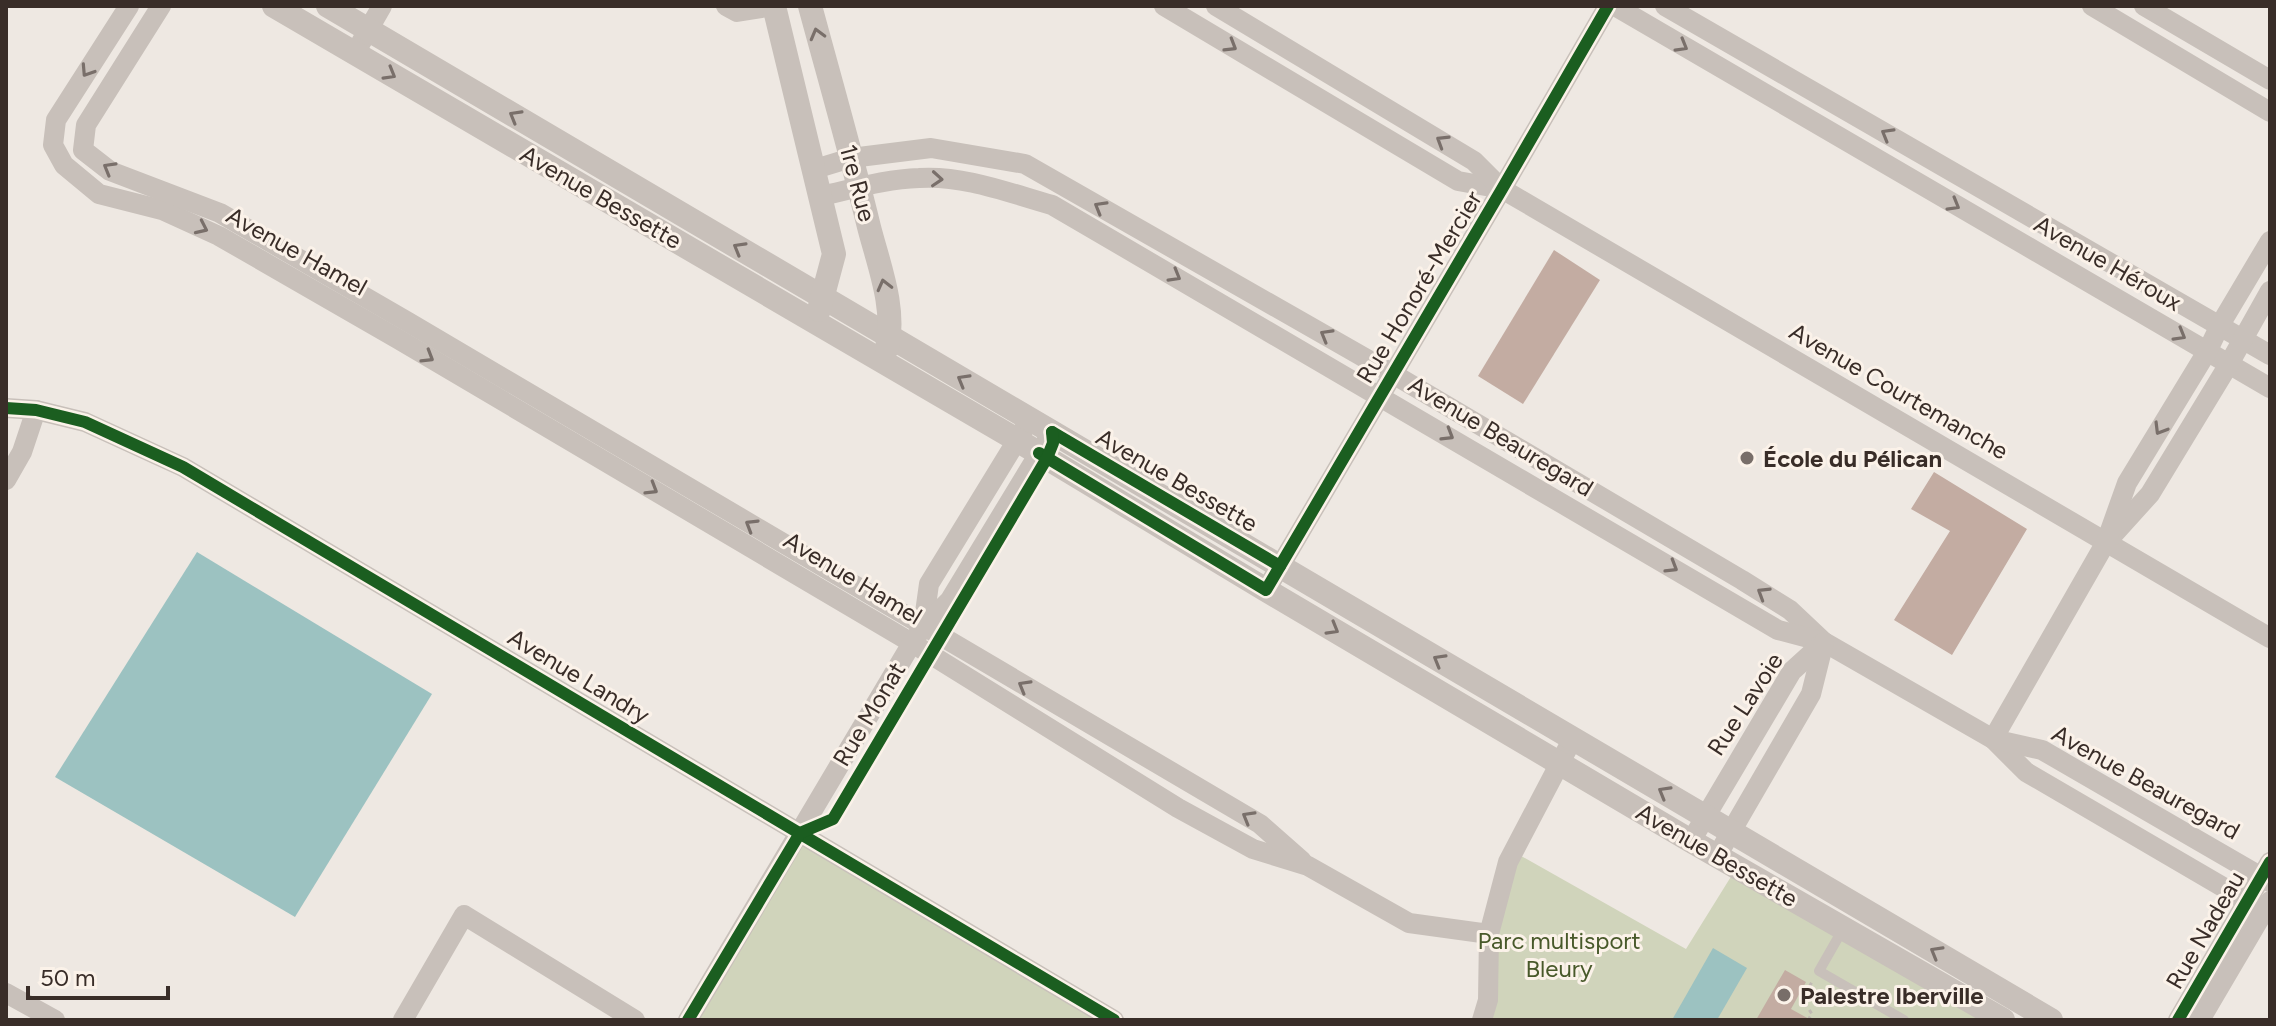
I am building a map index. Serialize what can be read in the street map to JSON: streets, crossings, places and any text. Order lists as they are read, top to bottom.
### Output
{
  "streets": {
    "street": [
      "1re Rue",
      "Avenue Bessette",
      "Avenue Hamel",
      "Avenue Héroux",
      "Rue Honoré-Mercier",
      "Avenue Courtemanche",
      "Avenue Beauregard",
      "Avenue Landry",
      "Rue Lavoie",
      "Rue Monat",
      "Rue Nadeau"
    ]
  },
  "crossings": [
    ["1re Rue", "Avenue Bessette"],
    ["1re Rue", "Avenue Beauregard"],
    ["Avenue Bessette", "Rue Honoré-Mercier"],
    ["Avenue Bessette", "Rue Lavoie"],
    ["Avenue Bessette", "Rue Monat"],
    ["Avenue Hamel", "Rue Monat"],
    ["Rue Honoré-Mercier", "Avenue Courtemanche"],
    ["Rue Honoré-Mercier", "Avenue Beauregard"],
    ["Avenue Beauregard", "Rue Lavoie"],
    ["Avenue Beauregard", "Rue Nadeau"],
    ["Avenue Landry", "Rue Monat"]
  ],
  "parks": ["Parc multisport Bleury"],
  "places": ["École du Pélican", "Palestre Iberville"],
  "scale_bar": "50 m"
}
